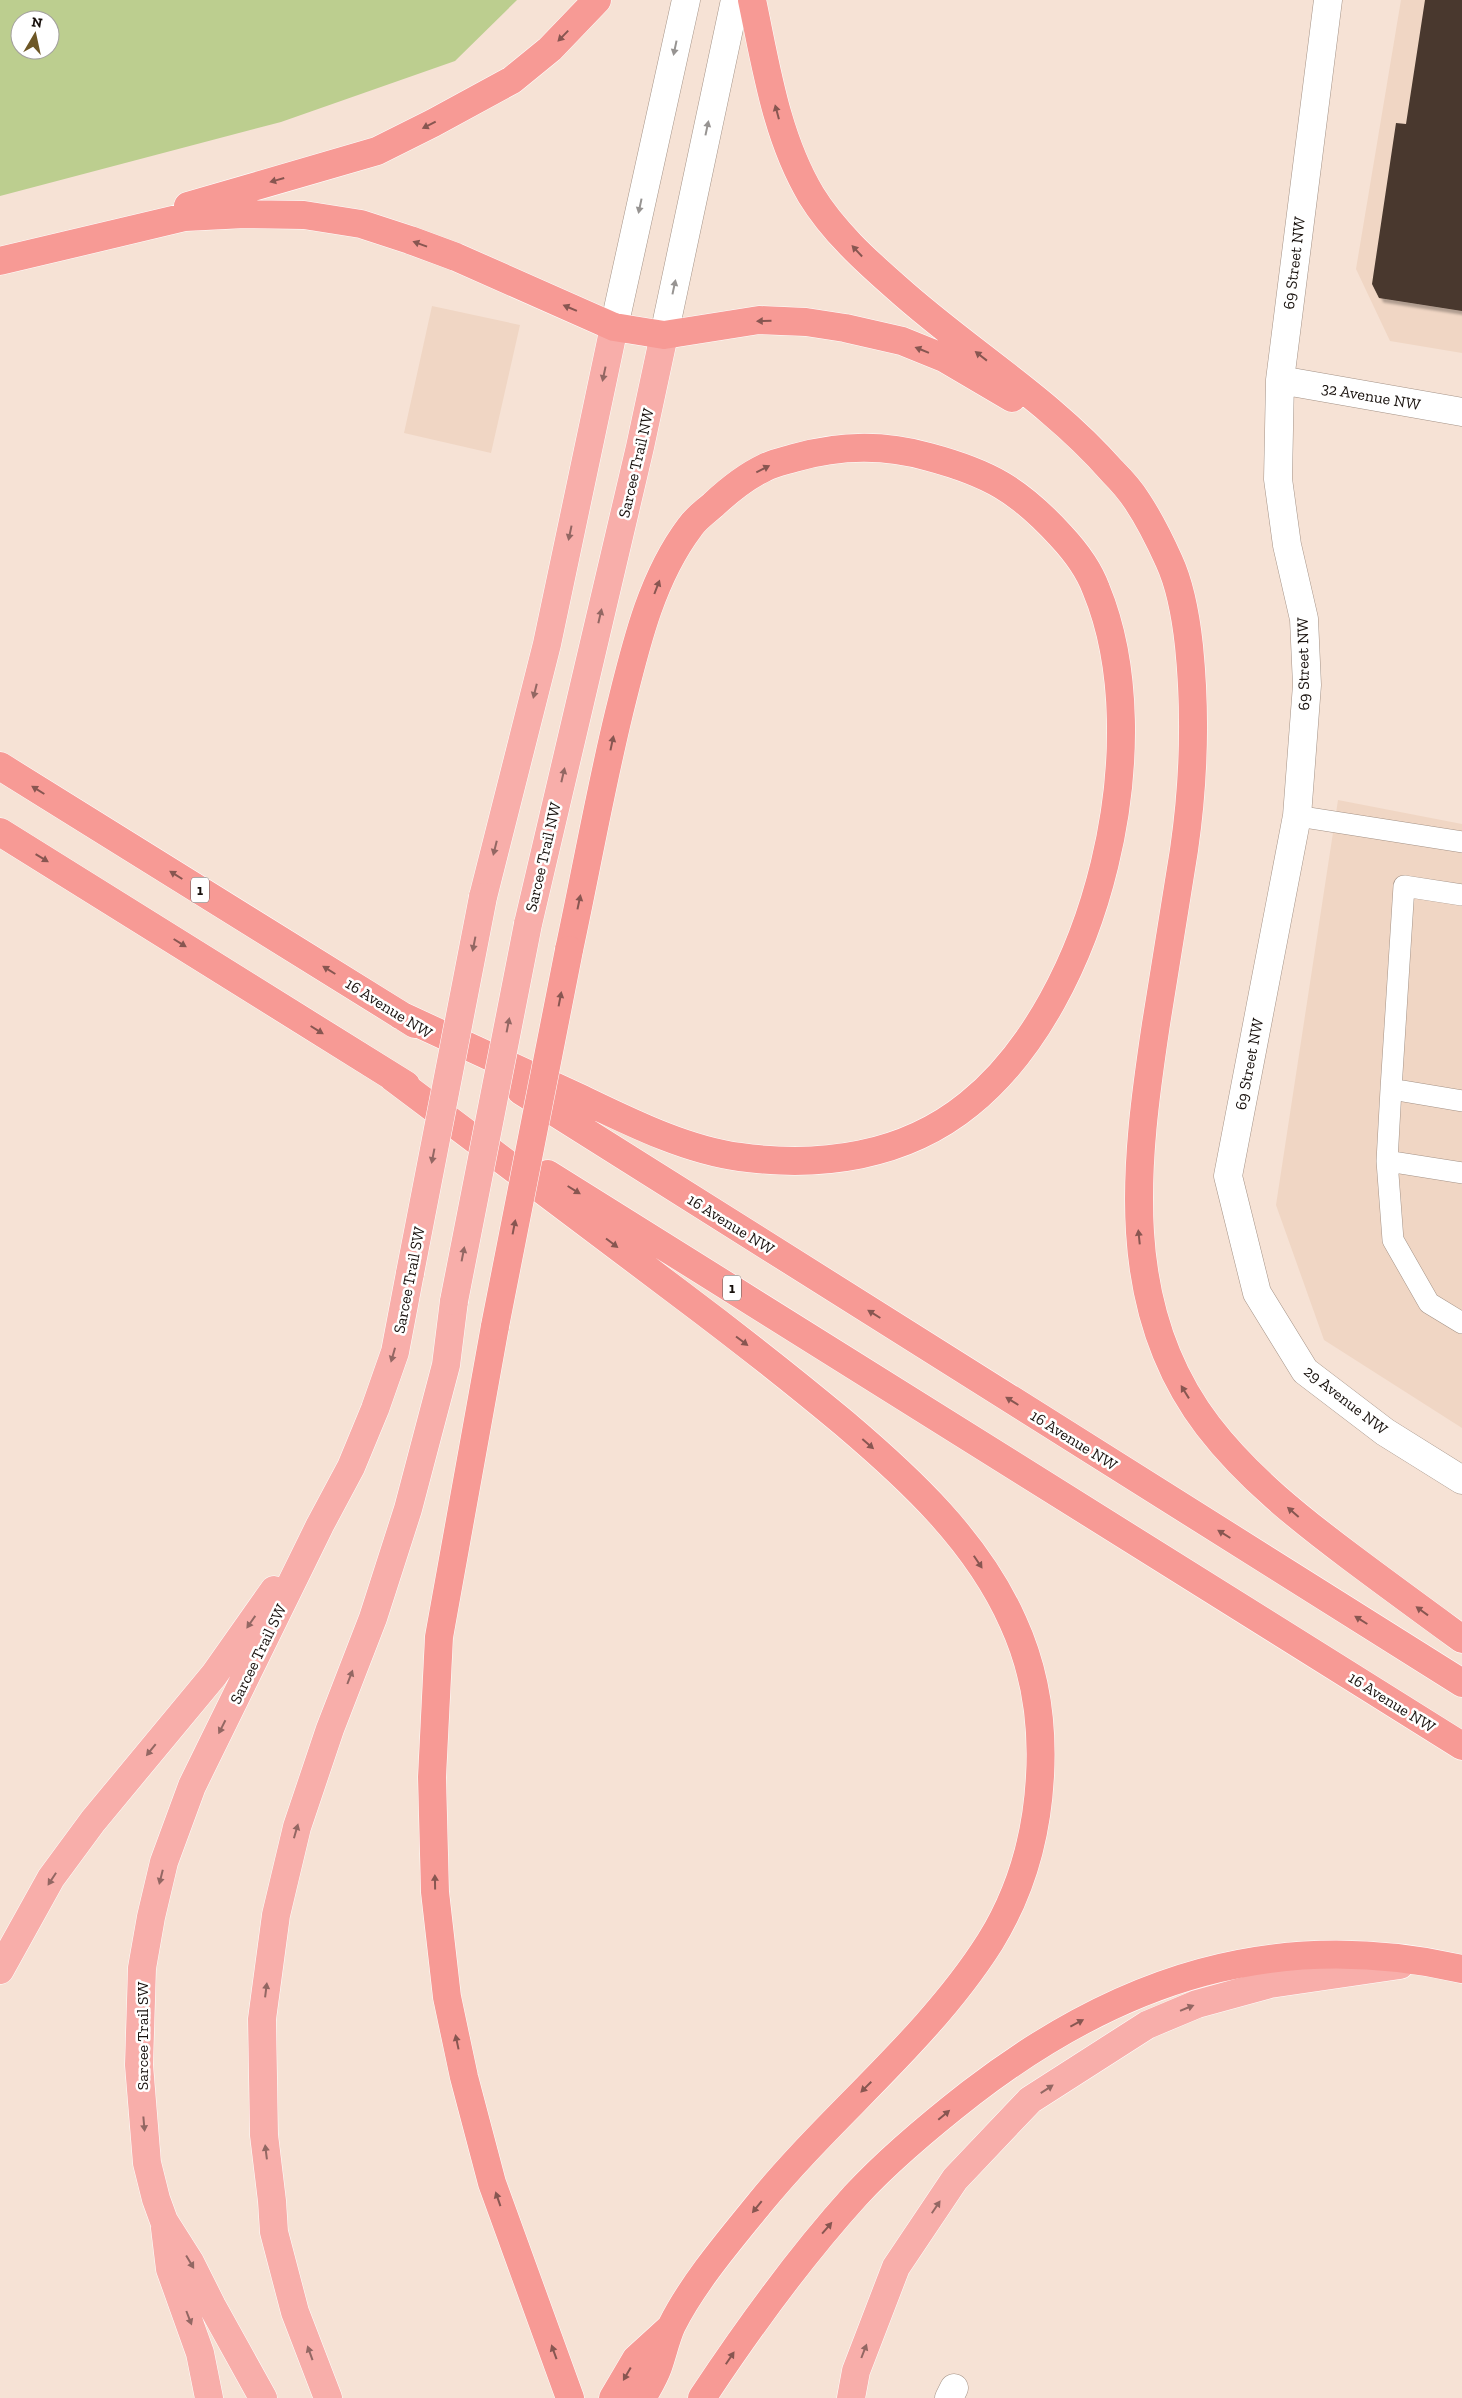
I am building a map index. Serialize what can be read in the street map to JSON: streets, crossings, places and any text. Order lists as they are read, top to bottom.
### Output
{
  "streets": {
    "highway": [
      "Sarcee Trail NW",
      "1",
      "16 Avenue NW",
      "Sarcee Trail SW"
    ],
    "street": ["69 Street NW", "32 Avenue NW", "29 Avenue NW"]
  },
  "crossings": [
    ["69 Street NW", "32 Avenue NW"],
    ["69 Street NW", "29 Avenue NW"]
  ],
  "one_way": ["Sarcee Trail NW", "Sarcee Trail SW"],
  "north": "top"
}
